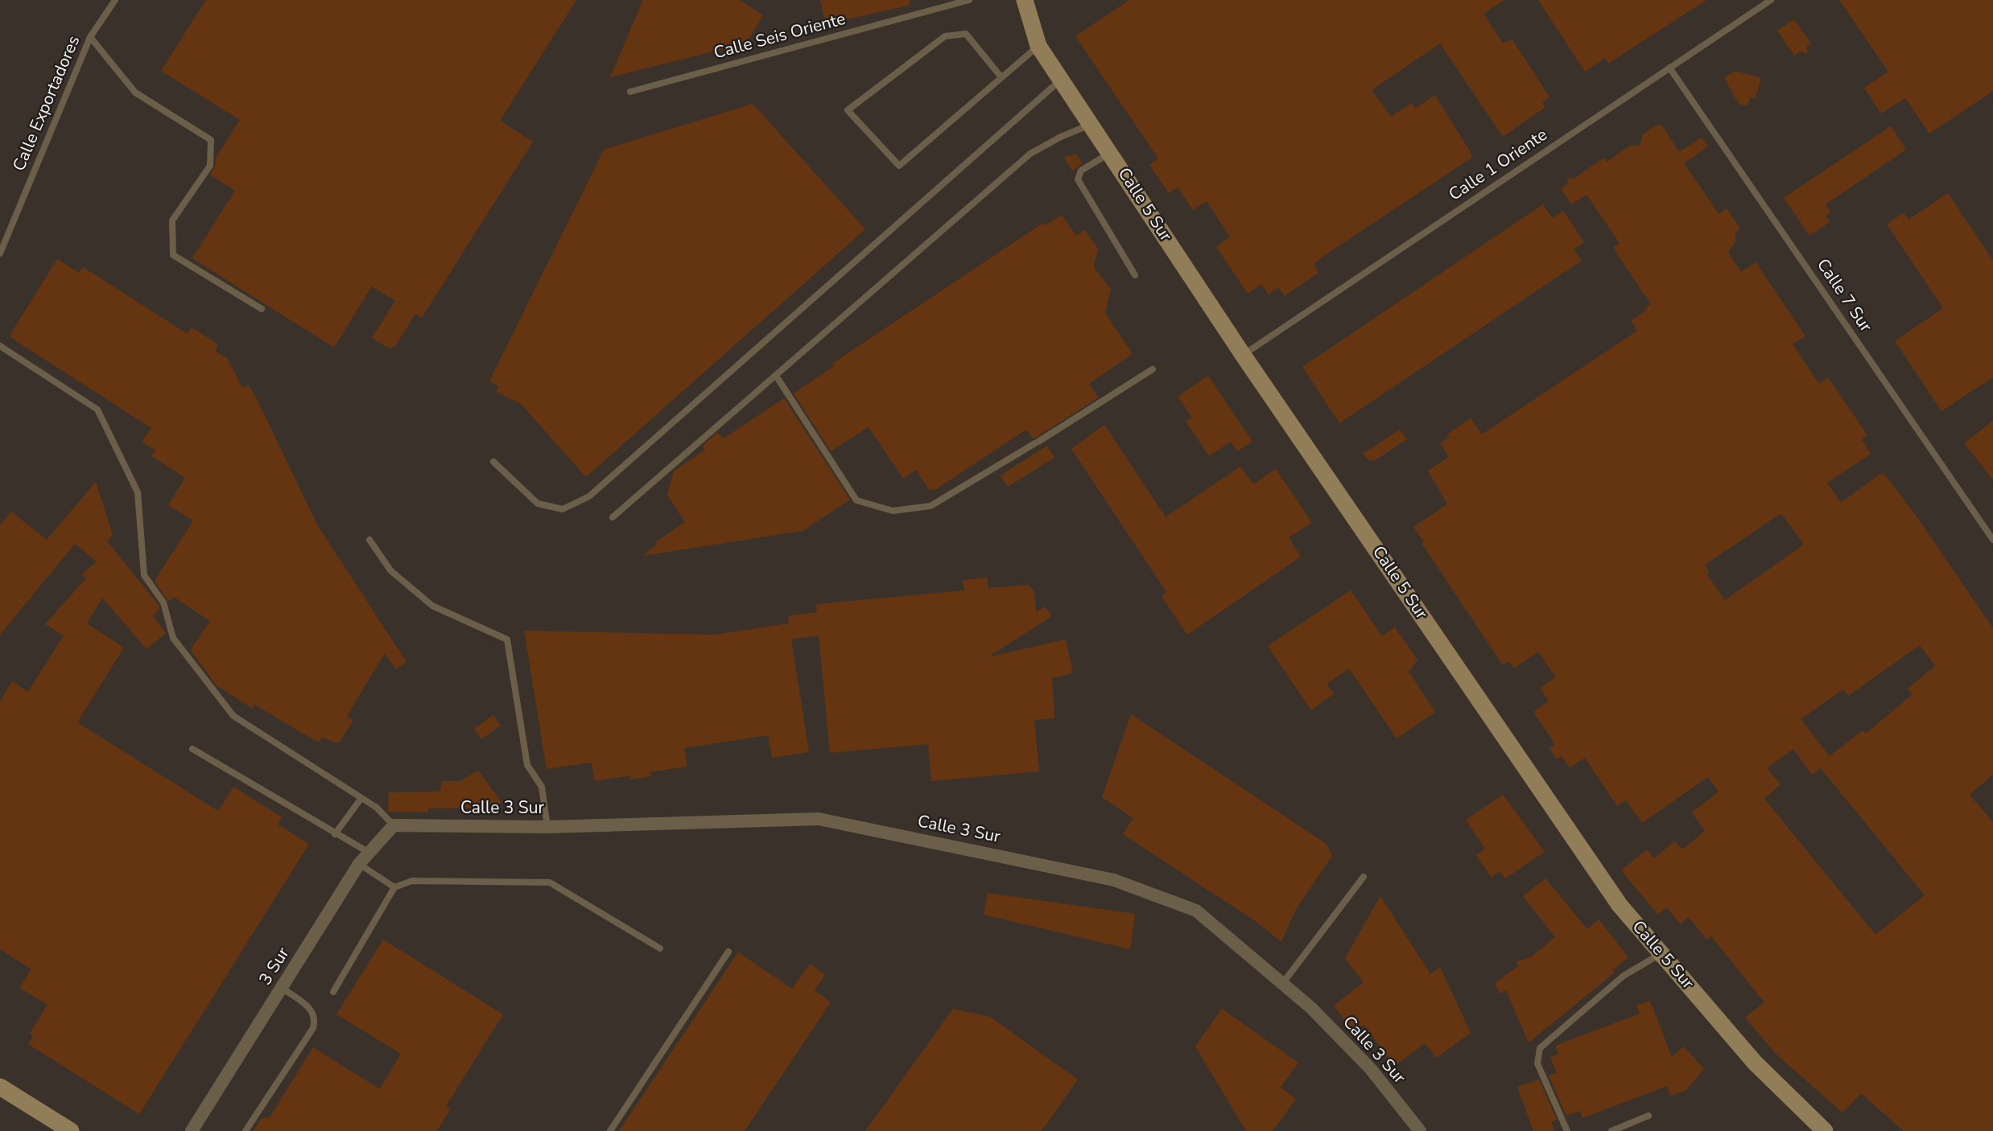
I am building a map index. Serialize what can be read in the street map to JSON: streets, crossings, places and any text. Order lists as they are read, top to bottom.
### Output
{
  "streets": {
    "street": ["Calle 5 Sur", "Calle 3 Sur", "3 Sur"],
    "lane": [
      "Calle Seis Oriente",
      "Calle Exportadores",
      "Calle 1 Oriente",
      "Calle 7 Sur"
    ]
  },
  "crossings": [
    ["Calle 1 Oriente", "Calle 5 Sur"],
    ["Calle 1 Oriente", "Calle 7 Sur"],
    ["Calle 3 Sur", "3 Sur"]
  ]
}
